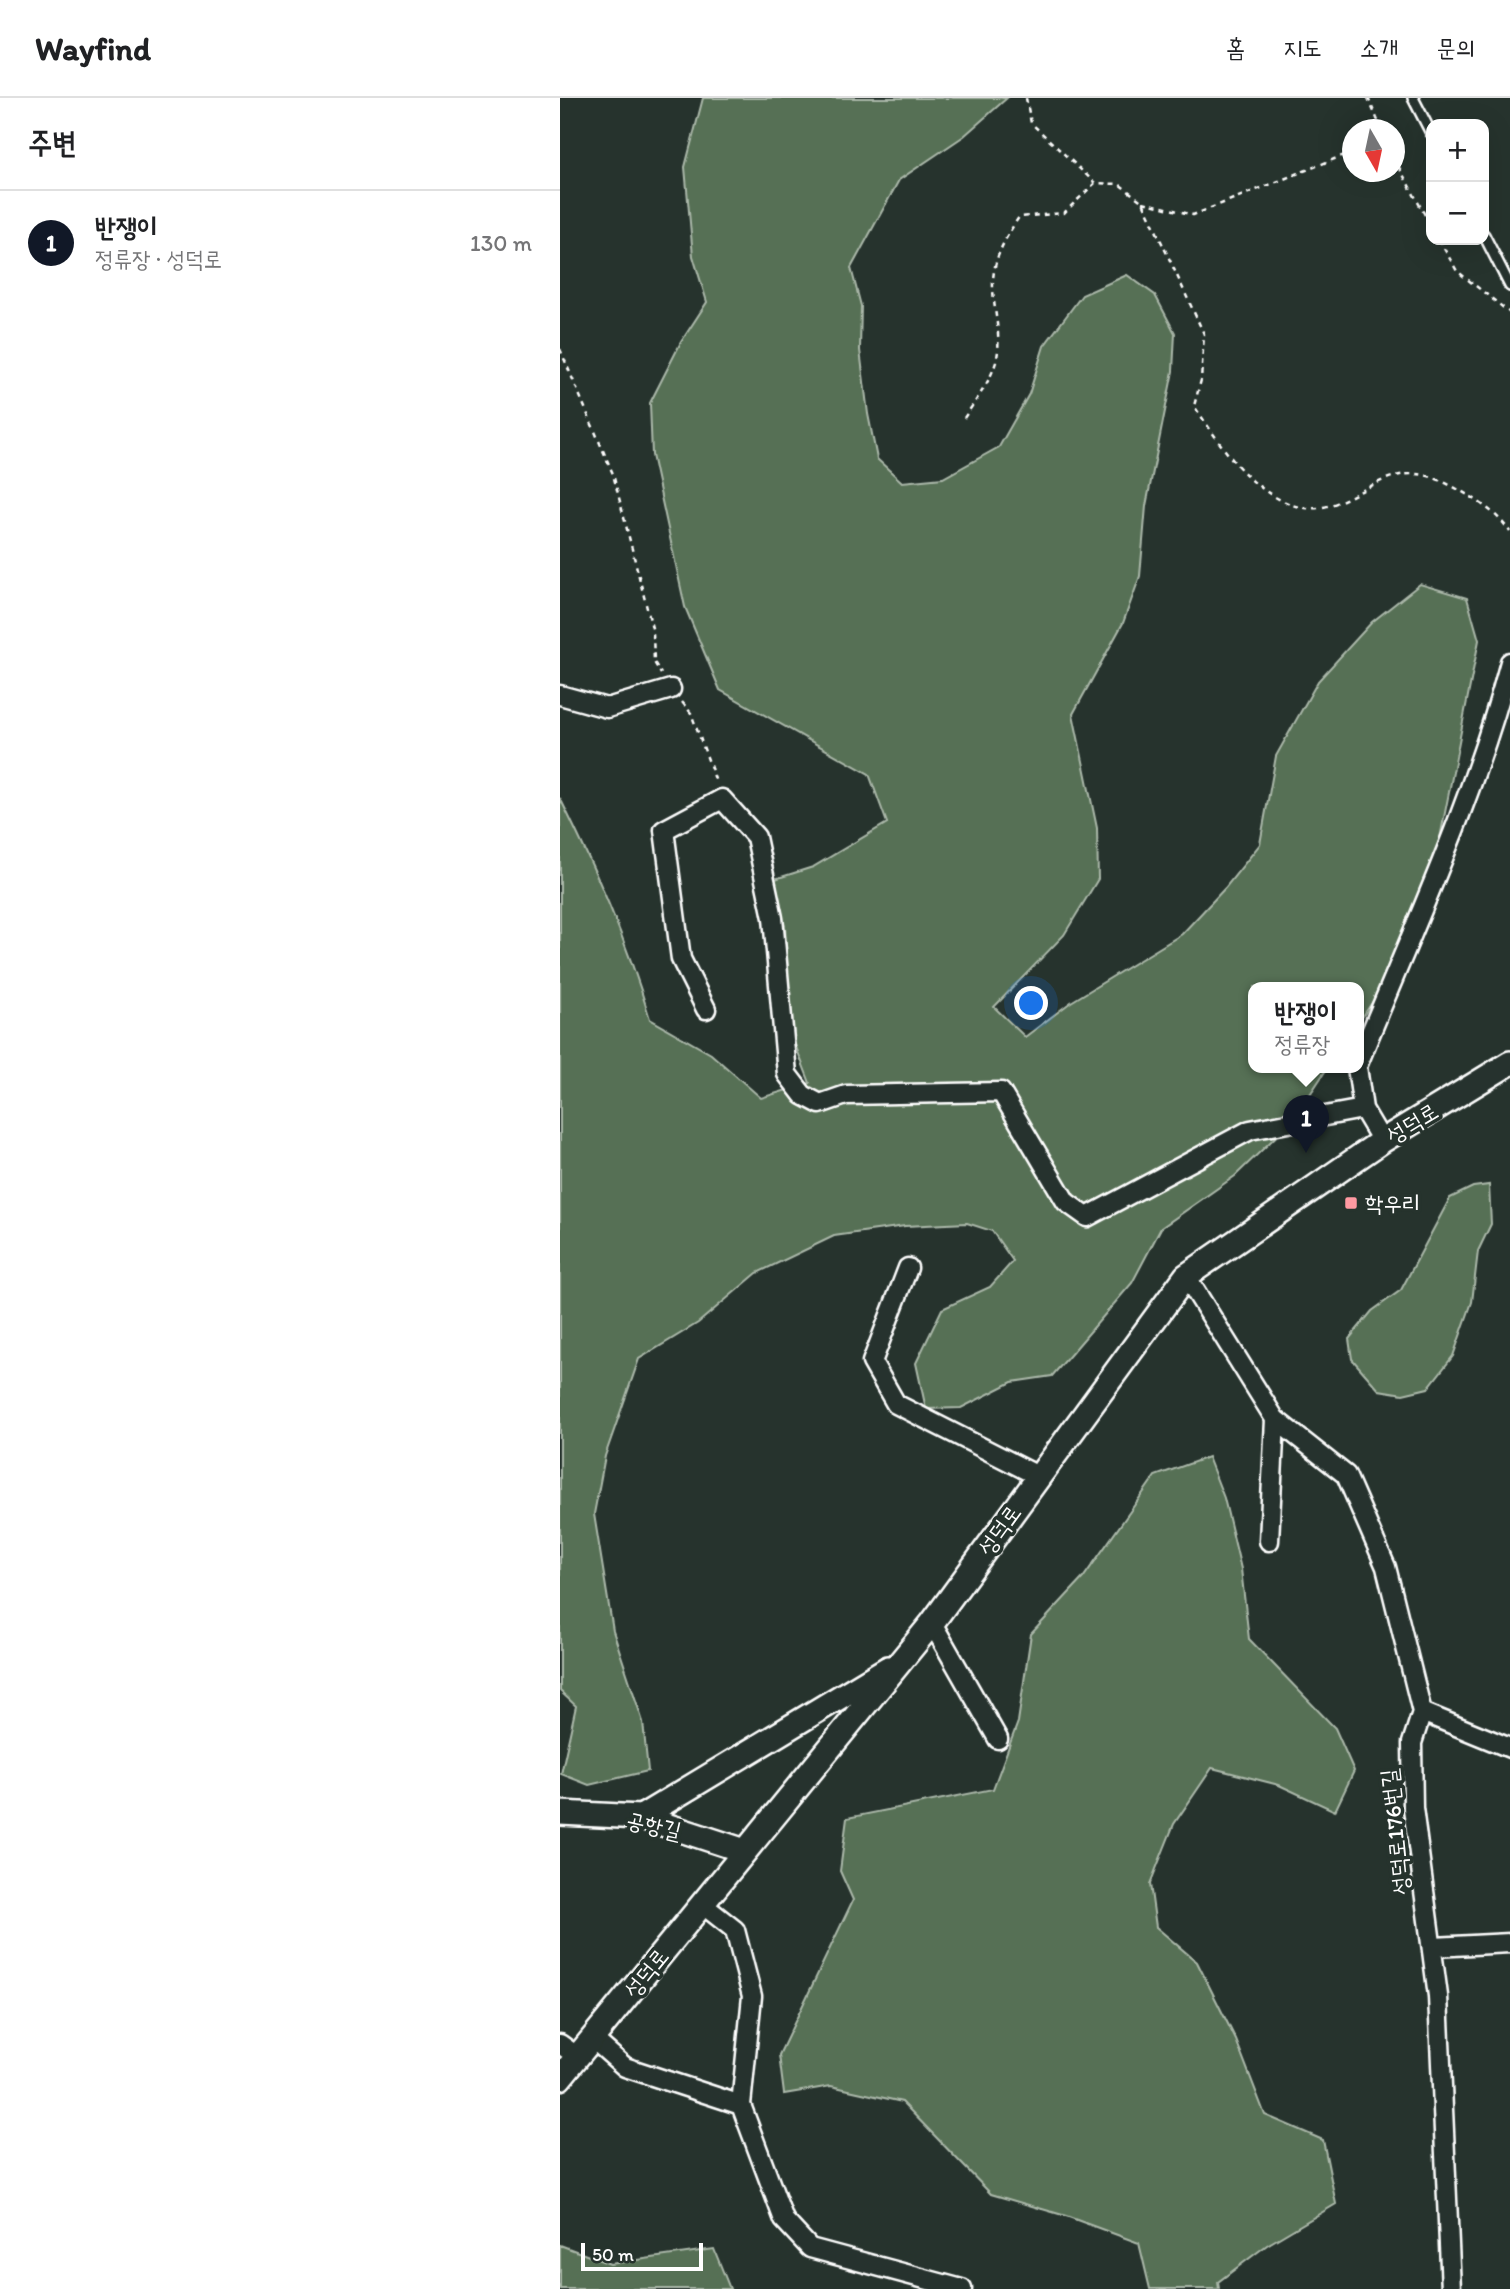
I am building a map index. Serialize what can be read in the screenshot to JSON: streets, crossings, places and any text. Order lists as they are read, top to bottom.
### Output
{
  "streets": {
    "street": ["성덕로", "공항길", "성덕로176번길"]
  },
  "crossings": [
    ["성덕로", "공항길"]
  ],
  "places": {
    "transit": ["학우리"]
  },
  "scale_bar": "50 m",
  "north": "bottom",
  "page": {
    "header": "Wayfind",
    "nav": [
      "홈",
      "지도",
      "소개",
      "문의"
    ],
    "heading": "주변",
    "map_buttons": ["+", "−"],
    "list": [
      {
        "mark": "1",
        "name": "반쟁이",
        "note": "정류장 · 성덕로",
        "value": "130 m"
      }
    ],
    "popup": ["반쟁이", "정류장"],
    "pins": "1",
    "scale": "50 m"
  }
}
